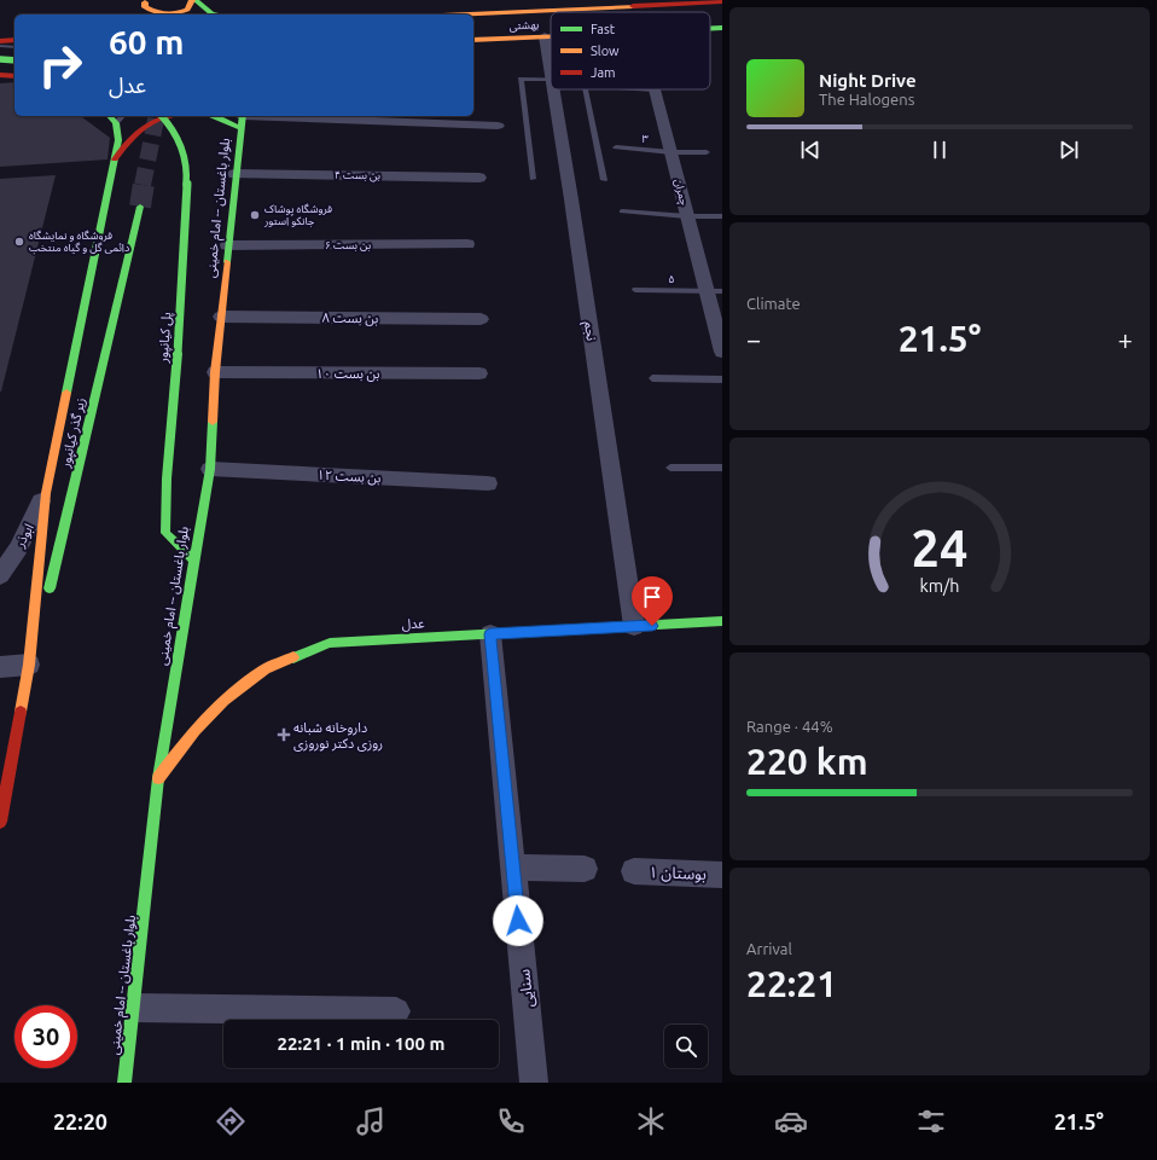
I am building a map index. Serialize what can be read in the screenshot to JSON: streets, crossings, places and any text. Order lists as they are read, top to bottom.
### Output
{
  "streets": {
    "main road": [
      "بهشتى",
      "بلوار باغستان -- امام خمینی",
      "پل کیانپور",
      "زیر گذر کیانپور",
      "عدل"
    ],
    "street": [
      "بن بست ۴",
      "چمران",
      "بن بست ۶",
      "بن بست ۸",
      "نجم",
      "بن بست ۱۰",
      "بن بست ۱۲",
      "ابوذر",
      "بوستان ۱",
      "سنایی"
    ],
    "lane": ["۳", "۵"]
  },
  "crossings": [
    ["بهشتى", "نجم"],
    ["۳", "چمران"],
    ["بن بست ۴", "بلوار باغستان -- امام خمینی"],
    ["چمران", "۵"],
    ["بلوار باغستان -- امام خمینی", "بن بست ۶"],
    ["بلوار باغستان -- امام خمینی", "بن بست ۸"],
    ["بلوار باغستان -- امام خمینی", "پل کیانپور"],
    ["بلوار باغستان -- امام خمینی", "بن بست ۱۰"],
    ["بلوار باغستان -- امام خمینی", "بن بست ۱۲"],
    ["بلوار باغستان -- امام خمینی", "عدل"],
    ["نجم", "عدل"],
    ["عدل", "سنایی"]
  ],
  "places": {
    "other": ["فروشگاه پوشاک جانکو استور", "فروشگاه و نمایشگاه دائمی گل و گیاه منتخب"],
    "health": ["داروخانه شبانه روزی دکتر نوروزی"]
  },
  "legend": ["Fast", "Slow", "Jam"],
  "page": {
    "turn": ["60 m", "عدل"],
    "song": ["Night Drive", "The Halogens"],
    "tile": [
      "Climate",
      ["Range · 44%", "220 km"],
      ["Arrival", "22:21"]
    ],
    "heat": ["−", "21.5°", "+"],
    "limit": "30",
    "trip": "22:21 · 1 min · 100 m",
    "tabs": ["22:20", "21.5°"],
    "gauge": ["24", "km/h"]
  }
}
